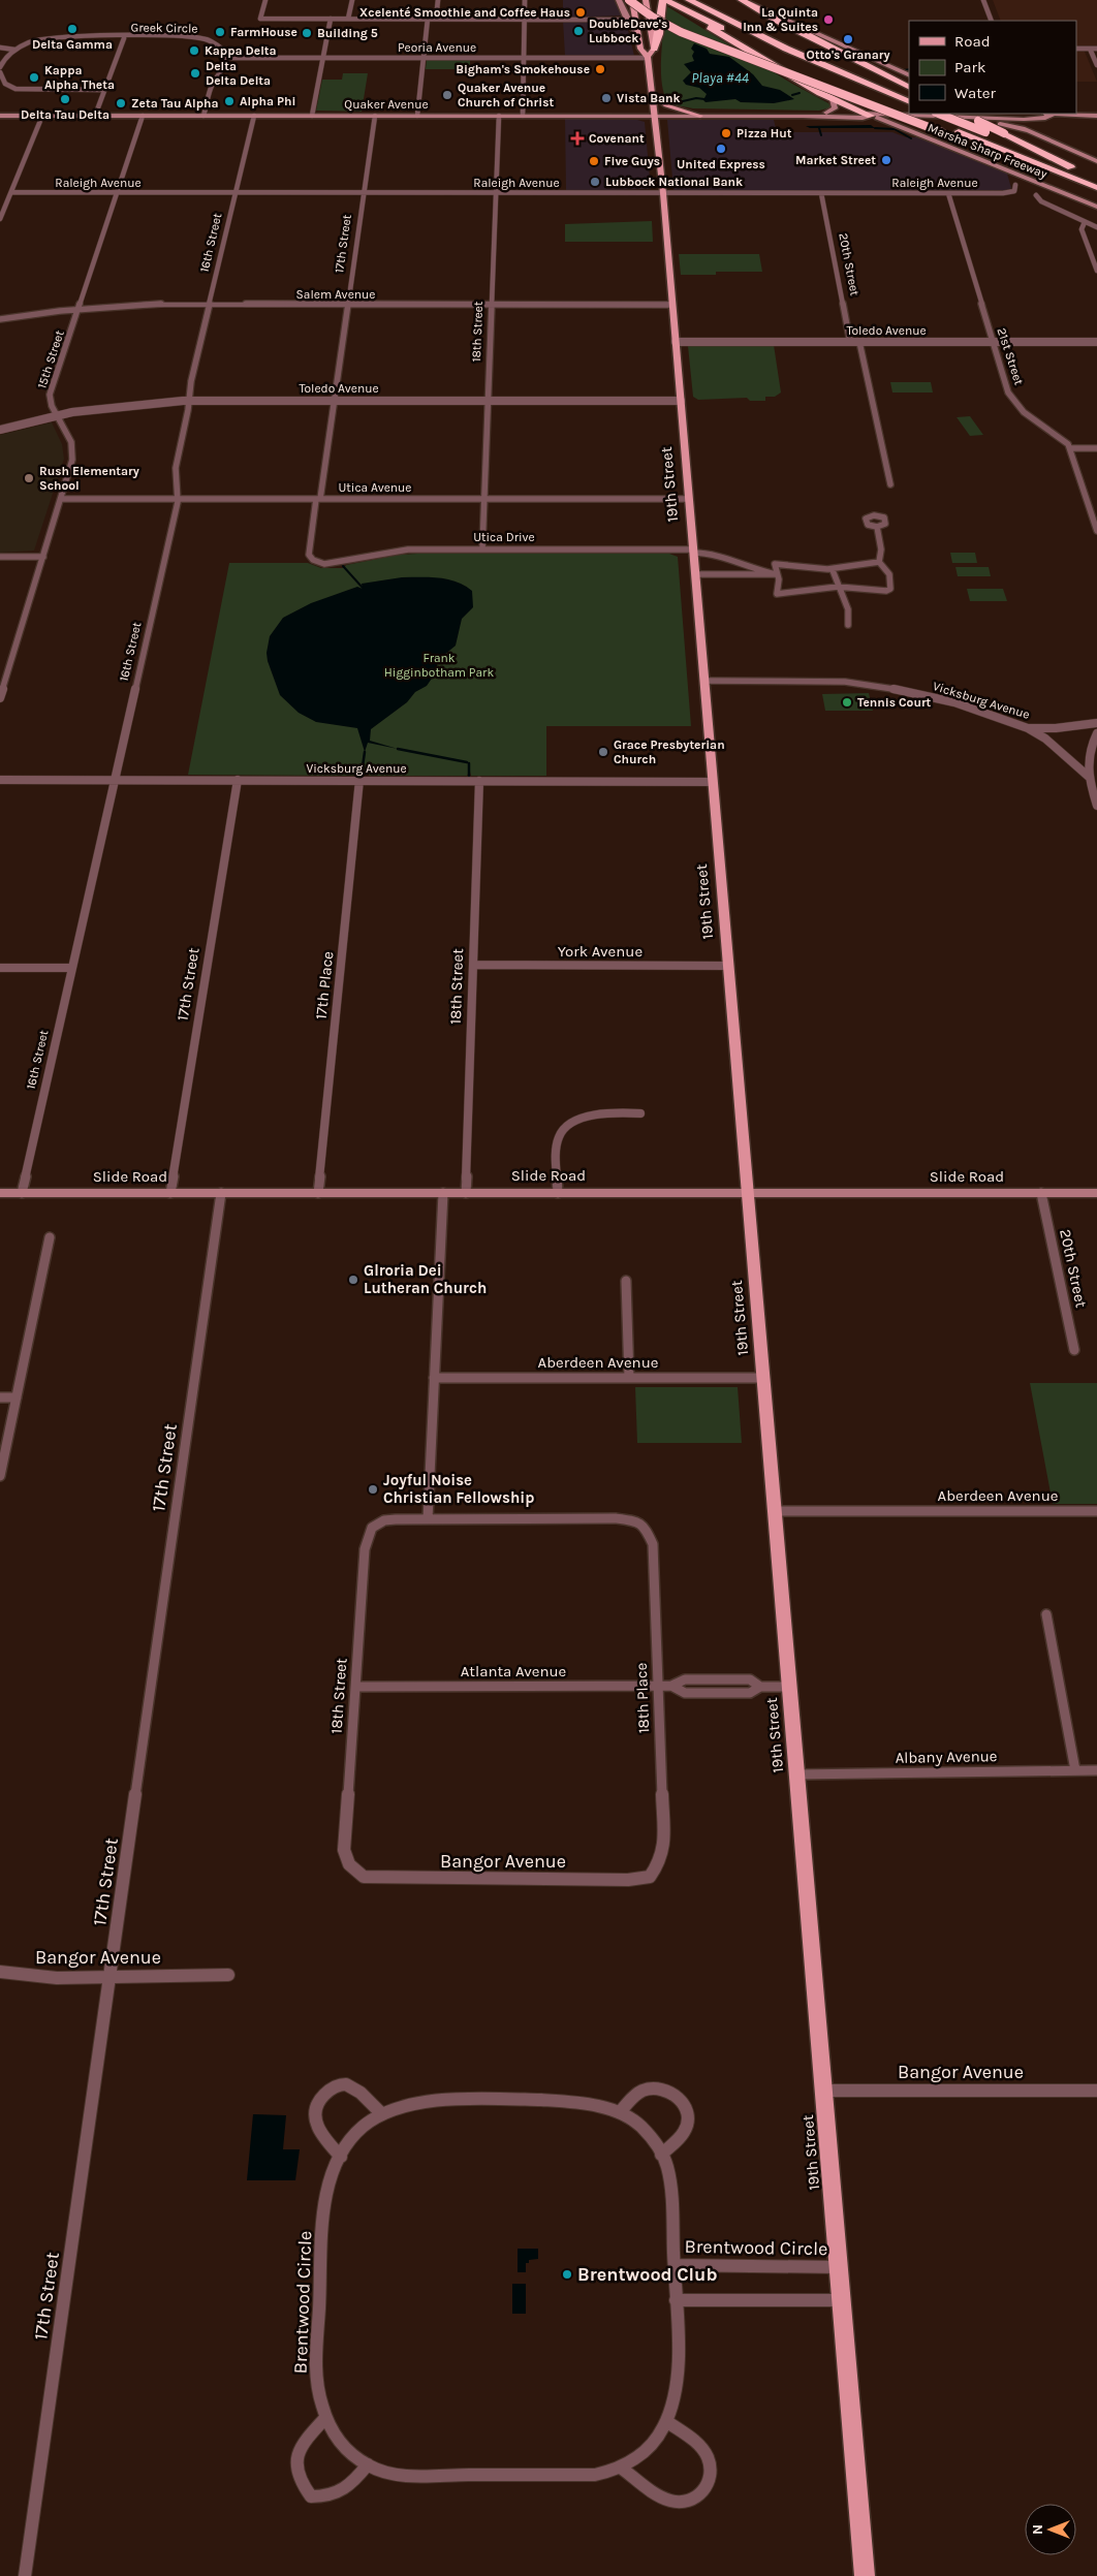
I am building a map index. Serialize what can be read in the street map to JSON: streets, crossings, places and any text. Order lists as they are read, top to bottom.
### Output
{
  "streets": {
    "highway": ["Marsha Sharp Freeway"],
    "main road": ["Quaker Avenue", "19th Street", "Slide Road"],
    "street": [
      "Greek Circle",
      "Peoria Avenue",
      "Raleigh Avenue",
      "16th Street",
      "17th Street",
      "20th Street",
      "Salem Avenue",
      "Toledo Avenue",
      "18th Street",
      "21st Street",
      "15th Street",
      "Utica Avenue",
      "Utica Drive",
      "Vicksburg Avenue",
      "York Avenue",
      "17th Place",
      "Aberdeen Avenue",
      "Atlanta Avenue",
      "18th Place",
      "Albany Avenue",
      "Bangor Avenue",
      "Brentwood Circle"
    ]
  },
  "crossings": [
    ["Greek Circle", "Peoria Avenue"],
    ["Greek Circle", "Quaker Avenue"],
    ["Peoria Avenue", "19th Street"],
    ["Quaker Avenue", "Marsha Sharp Freeway"],
    ["Quaker Avenue", "16th Street"],
    ["Quaker Avenue", "17th Street"],
    ["Quaker Avenue", "18th Street"],
    ["Quaker Avenue", "15th Street"],
    ["Quaker Avenue", "19th Street"],
    ["Raleigh Avenue", "16th Street"],
    ["Raleigh Avenue", "17th Street"],
    ["Raleigh Avenue", "20th Street"],
    ["Raleigh Avenue", "18th Street"],
    ["Raleigh Avenue", "21st Street"],
    ["Raleigh Avenue", "15th Street"],
    ["Raleigh Avenue", "19th Street"],
    ["16th Street", "Salem Avenue"],
    ["16th Street", "Toledo Avenue"],
    ["16th Street", "Utica Avenue"],
    ["16th Street", "Vicksburg Avenue"],
    ["16th Street", "Slide Road"],
    ["17th Street", "Salem Avenue"],
    ["17th Street", "Toledo Avenue"],
    ["17th Street", "Utica Avenue"],
    ["17th Street", "Utica Drive"],
    ["17th Street", "Vicksburg Avenue"],
    ["17th Street", "Slide Road"],
    ["17th Street", "Bangor Avenue"],
    ["20th Street", "Toledo Avenue"],
    ["20th Street", "Slide Road"],
    ["Salem Avenue", "18th Street"],
    ["Salem Avenue", "15th Street"],
    ["Salem Avenue", "19th Street"],
    ["Toledo Avenue", "18th Street"],
    ["Toledo Avenue", "21st Street"],
    ["Toledo Avenue", "15th Street"],
    ["Toledo Avenue", "19th Street"],
    ["18th Street", "Utica Avenue"],
    ["18th Street", "Utica Drive"],
    ["18th Street", "Vicksburg Avenue"],
    ["18th Street", "York Avenue"],
    ["18th Street", "Slide Road"],
    ["18th Street", "Atlanta Avenue"],
    ["18th Street", "18th Place"],
    ["18th Street", "Bangor Avenue"],
    ["15th Street", "Utica Avenue"],
    ["19th Street", "Utica Avenue"],
    ["19th Street", "Utica Drive"],
    ["19th Street", "Vicksburg Avenue"],
    ["19th Street", "York Avenue"],
    ["19th Street", "Slide Road"],
    ["19th Street", "Aberdeen Avenue"],
    ["19th Street", "Atlanta Avenue"],
    ["19th Street", "Albany Avenue"],
    ["19th Street", "Bangor Avenue"],
    ["19th Street", "Brentwood Circle"],
    ["Vicksburg Avenue", "17th Place"],
    ["17th Place", "Slide Road"],
    ["Atlanta Avenue", "18th Place"],
    ["18th Place", "Bangor Avenue"]
  ],
  "water": ["Playa #44"],
  "parks": ["Frank Higginbotham Park"],
  "places": {
    "other": [
      "Xcelenté Smoothie and Coffee Haus",
      "La Quinta Inn & Suites",
      "Delta Gamma",
      "DoubleDave's Lubbock",
      "FarmHouse",
      "Building 5",
      "Otto's Granary",
      "Kappa Delta",
      "Bigham's Smokehouse",
      "Delta Delta Delta",
      "Kappa Alpha Theta",
      "Quaker Avenue Church of Christ",
      "Vista Bank",
      "Delta Tau Delta",
      "Alpha Phi",
      "Zeta Tau Alpha",
      "Pizza Hut",
      "United Express",
      "Market Street",
      "Five Guys",
      "Lubbock National Bank",
      "Rush Elementary School",
      "Tennis Court",
      "Grace Presbyterian Church",
      "Glroria Dei Lutheran Church",
      "Joyful Noise Christian Fellowship",
      "Brentwood Club"
    ],
    "health": ["Covenant"]
  },
  "legend": ["Road", "Park", "Water"],
  "north": "left"
}
